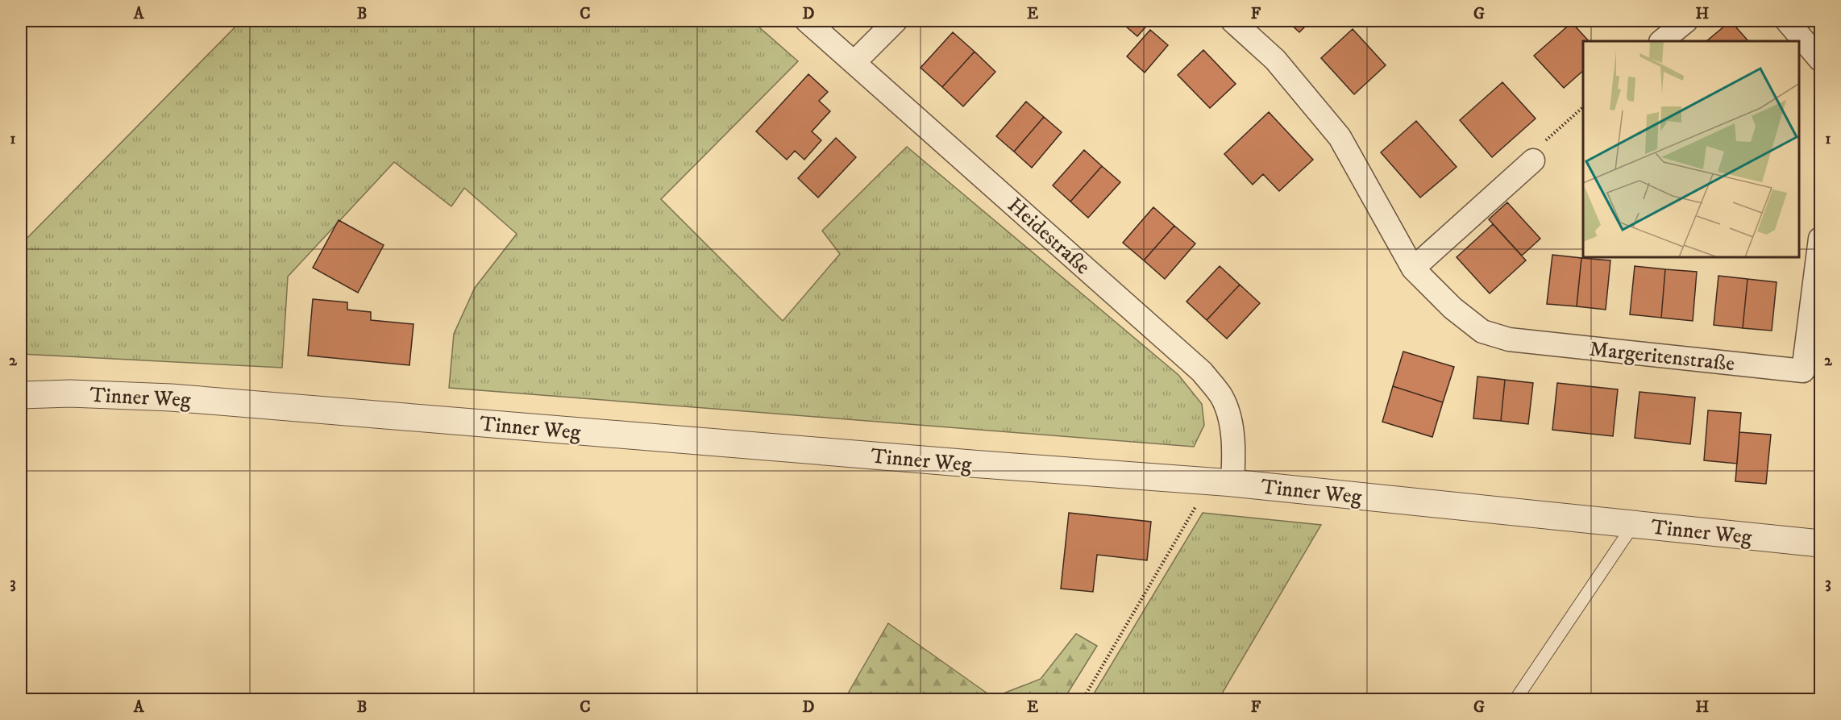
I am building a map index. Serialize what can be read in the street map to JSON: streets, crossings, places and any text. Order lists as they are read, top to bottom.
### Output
{
  "streets": {
    "street": ["Heidestraße", "Margeritenstraße", "Tinner Weg"]
  },
  "crossings": [
    ["Heidestraße", "Tinner Weg"]
  ],
  "grid": {
    "columns": [
      "A",
      "B",
      "C",
      "D",
      "E",
      "F",
      "G",
      "H"
    ],
    "rows": ["1", "2", "3"]
  }
}
